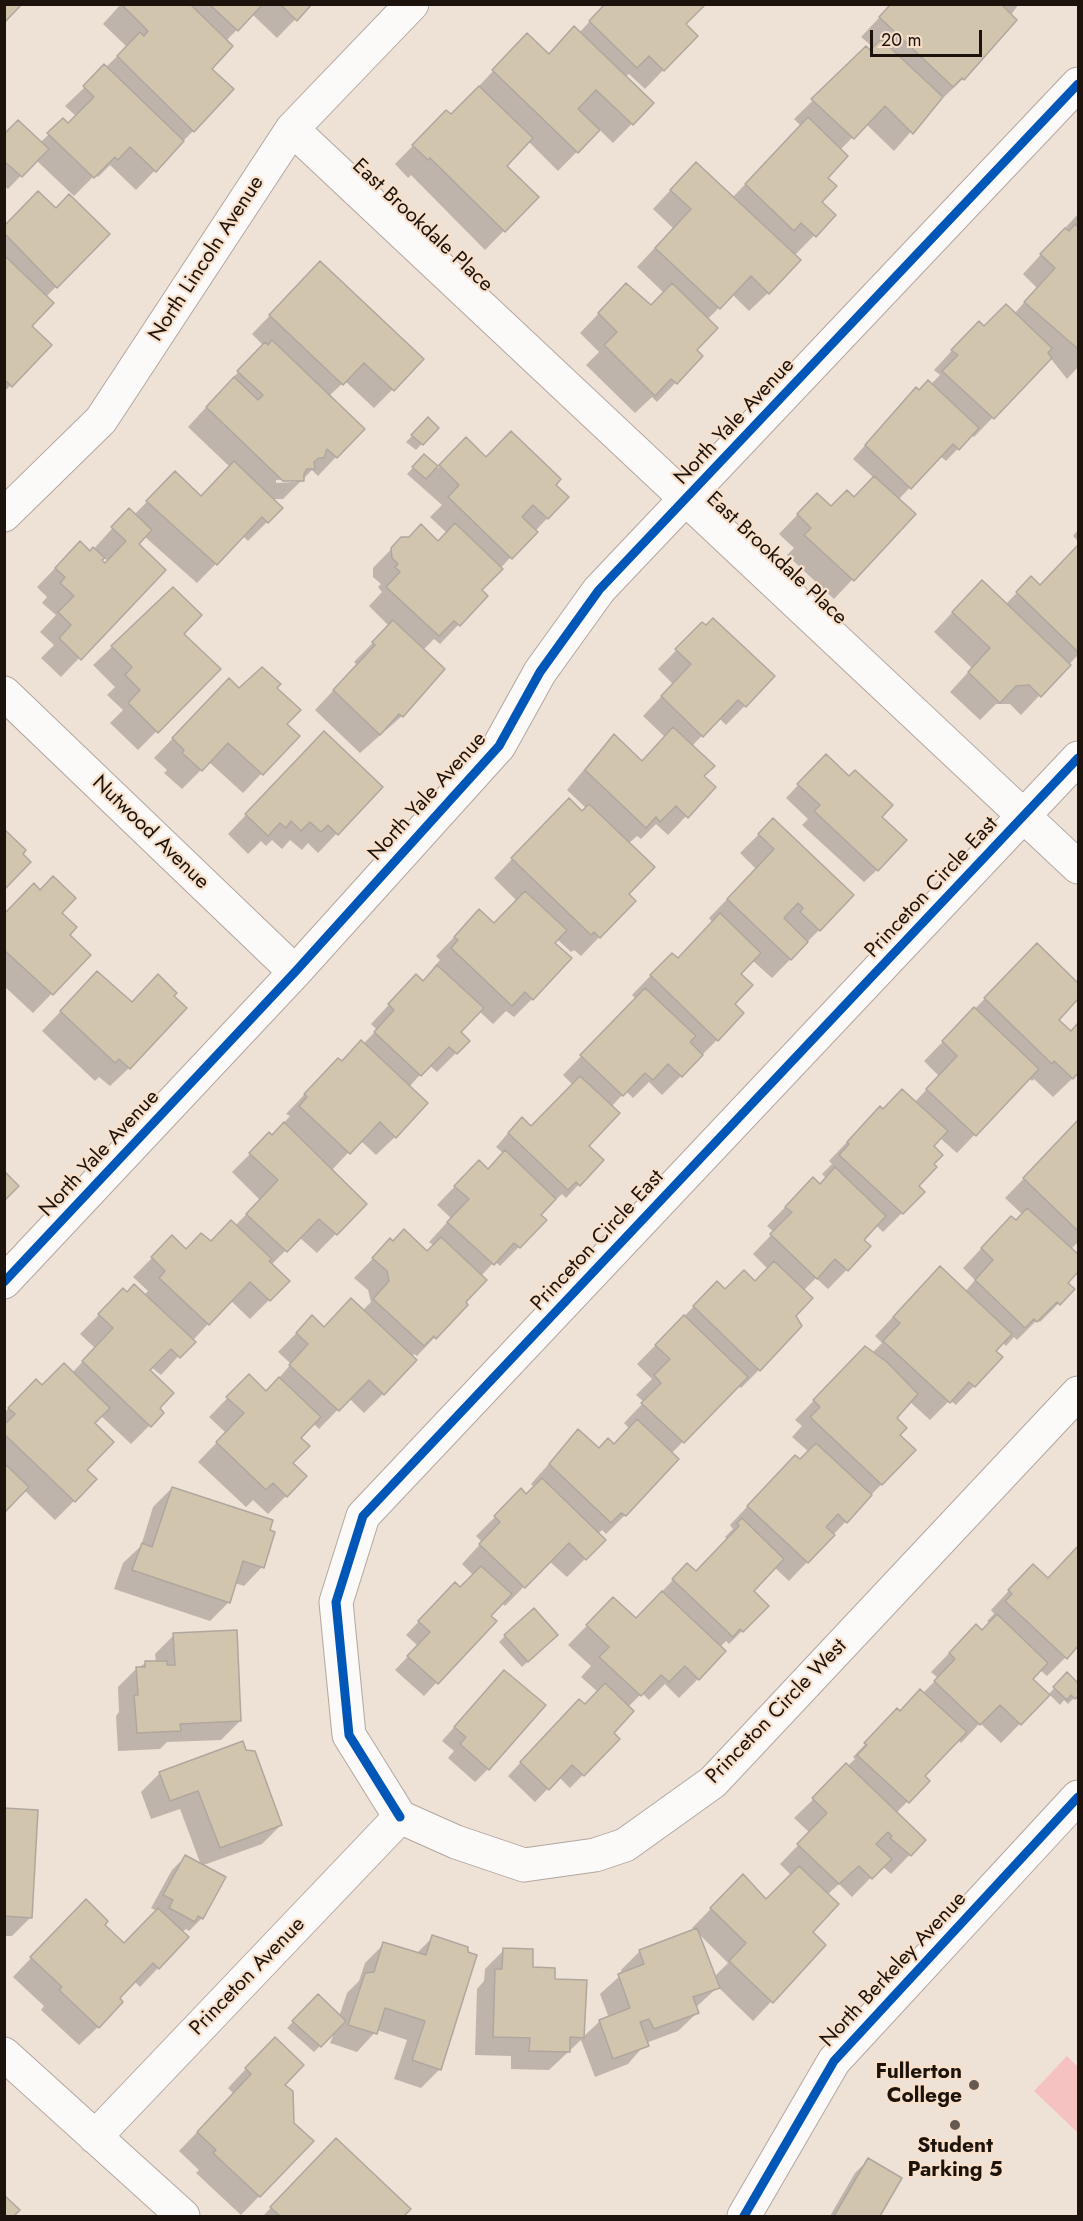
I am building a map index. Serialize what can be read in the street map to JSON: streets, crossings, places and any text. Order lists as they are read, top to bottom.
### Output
{
  "streets": {
    "street": [
      "East Brookdale Place",
      "North Lincoln Avenue",
      "North Yale Avenue",
      "Nutwood Avenue",
      "Princeton Circle East",
      "Princeton Circle West",
      "North Berkeley Avenue",
      "Princeton Avenue"
    ]
  },
  "crossings": [
    ["East Brookdale Place", "North Lincoln Avenue"],
    ["East Brookdale Place", "North Yale Avenue"],
    ["East Brookdale Place", "Princeton Circle East"],
    ["North Yale Avenue", "Nutwood Avenue"],
    ["Princeton Circle East", "Princeton Circle West"],
    ["Princeton Circle East", "Princeton Avenue"],
    ["Princeton Circle West", "Princeton Avenue"]
  ],
  "places": ["Fullerton College", "Student Parking 5"],
  "scale_bar": "20 m"
}
